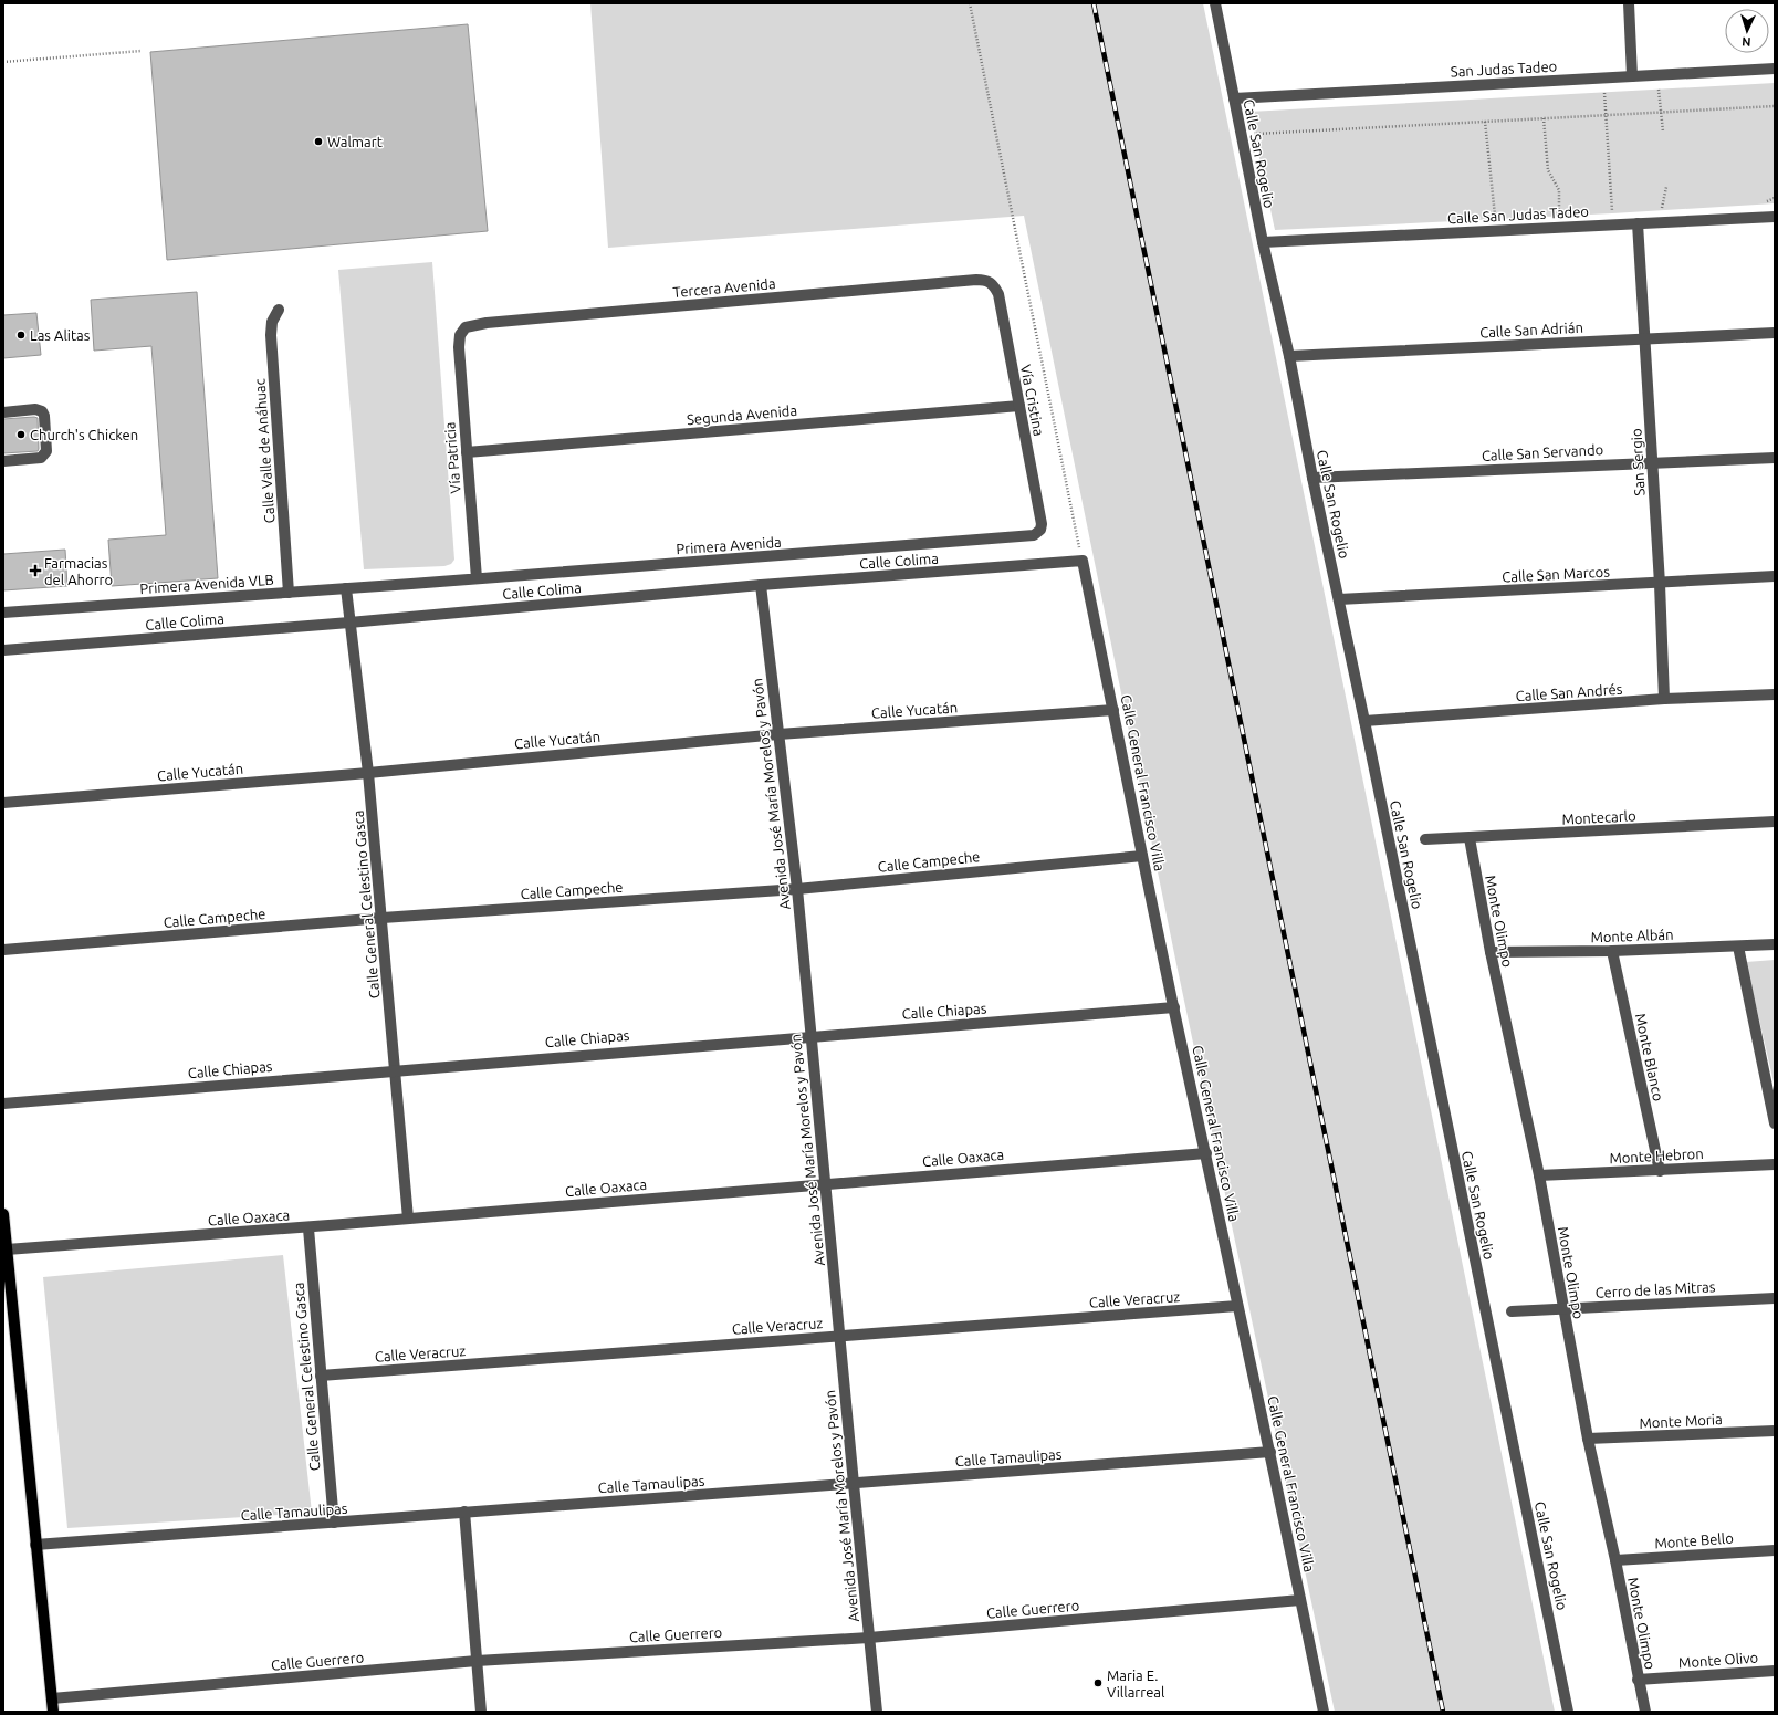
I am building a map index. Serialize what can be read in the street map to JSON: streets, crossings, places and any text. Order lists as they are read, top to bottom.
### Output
{
  "streets": {
    "street": [
      "San Judas Tadeo",
      "Calle San Rogelio",
      "Calle San Judas Tadeo",
      "Tercera Avenida",
      "Calle San Adrián",
      "Vía Cristina",
      "Segunda Avenida",
      "Calle Valle de Anáhuac",
      "Calle San Servando",
      "Vía Patricia",
      "San Sergio",
      "Primera Avenida",
      "Calle Colima",
      "Calle San Marcos",
      "Primera Avenida VLB",
      "Calle San Andrés",
      "Calle Yucatán",
      "Calle General Francisco Villa",
      "Avenida José María Morelos y Pavón",
      "Montecarlo",
      "Calle Campeche",
      "Calle General Celestino Gasca",
      "Monte Olimpo",
      "Monte Albán",
      "Calle Chiapas",
      "Monte Blanco",
      "Monte Hebron",
      "Calle Oaxaca",
      "Cerro de las Mitras",
      "Calle Veracruz",
      "Monte Moria",
      "Calle Tamaulipas",
      "Monte Bello",
      "Calle Guerrero",
      "Monte Olivo"
    ]
  },
  "crossings": [
    ["San Judas Tadeo", "Calle San Rogelio"],
    ["Calle San Rogelio", "Calle San Judas Tadeo"],
    ["Calle San Rogelio", "Calle San Adrián"],
    ["Calle San Rogelio", "Calle San Servando"],
    ["Calle San Rogelio", "Calle San Marcos"],
    ["Calle San Rogelio", "Calle San Andrés"],
    ["Calle San Judas Tadeo", "San Sergio"],
    ["Tercera Avenida", "Vía Cristina"],
    ["Tercera Avenida", "Vía Patricia"],
    ["Calle San Adrián", "San Sergio"],
    ["Vía Cristina", "Segunda Avenida"],
    ["Vía Cristina", "Primera Avenida"],
    ["Segunda Avenida", "Vía Patricia"],
    ["Calle Valle de Anáhuac", "Primera Avenida VLB"],
    ["Calle San Servando", "San Sergio"],
    ["Vía Patricia", "Primera Avenida"],
    ["San Sergio", "Calle San Marcos"],
    ["San Sergio", "Calle San Andrés"],
    ["Primera Avenida", "Primera Avenida VLB"],
    ["Calle Colima", "Calle General Francisco Villa"],
    ["Calle Colima", "Avenida José María Morelos y Pavón"],
    ["Calle Colima", "Calle General Celestino Gasca"],
    ["Primera Avenida VLB", "Calle General Celestino Gasca"],
    ["Calle Yucatán", "Calle General Francisco Villa"],
    ["Calle Yucatán", "Avenida José María Morelos y Pavón"],
    ["Calle Yucatán", "Calle General Celestino Gasca"],
    ["Calle General Francisco Villa", "Calle Campeche"],
    ["Calle General Francisco Villa", "Calle Chiapas"],
    ["Calle General Francisco Villa", "Calle Oaxaca"],
    ["Calle General Francisco Villa", "Calle Veracruz"],
    ["Calle General Francisco Villa", "Calle Tamaulipas"],
    ["Calle General Francisco Villa", "Calle Guerrero"],
    ["Avenida José María Morelos y Pavón", "Calle Campeche"],
    ["Avenida José María Morelos y Pavón", "Calle Chiapas"],
    ["Avenida José María Morelos y Pavón", "Calle Oaxaca"],
    ["Avenida José María Morelos y Pavón", "Calle Veracruz"],
    ["Avenida José María Morelos y Pavón", "Calle Tamaulipas"],
    ["Avenida José María Morelos y Pavón", "Calle Guerrero"],
    ["Montecarlo", "Monte Olimpo"],
    ["Calle Campeche", "Calle General Celestino Gasca"],
    ["Calle General Celestino Gasca", "Calle Chiapas"],
    ["Calle General Celestino Gasca", "Calle Oaxaca"],
    ["Calle General Celestino Gasca", "Calle Veracruz"],
    ["Calle General Celestino Gasca", "Calle Tamaulipas"],
    ["Monte Olimpo", "Monte Albán"],
    ["Monte Olimpo", "Monte Hebron"],
    ["Monte Olimpo", "Cerro de las Mitras"],
    ["Monte Olimpo", "Monte Moria"],
    ["Monte Olimpo", "Monte Bello"],
    ["Monte Olimpo", "Monte Olivo"],
    ["Monte Albán", "Monte Blanco"],
    ["Monte Blanco", "Monte Hebron"]
  ],
  "places": {
    "other": [
      "Walmart",
      "Las Alitas",
      "Church's Chicken",
      "Maria E. Villarreal"
    ],
    "health": ["Farmacias del Ahorro"]
  },
  "north": "bottom"
}
